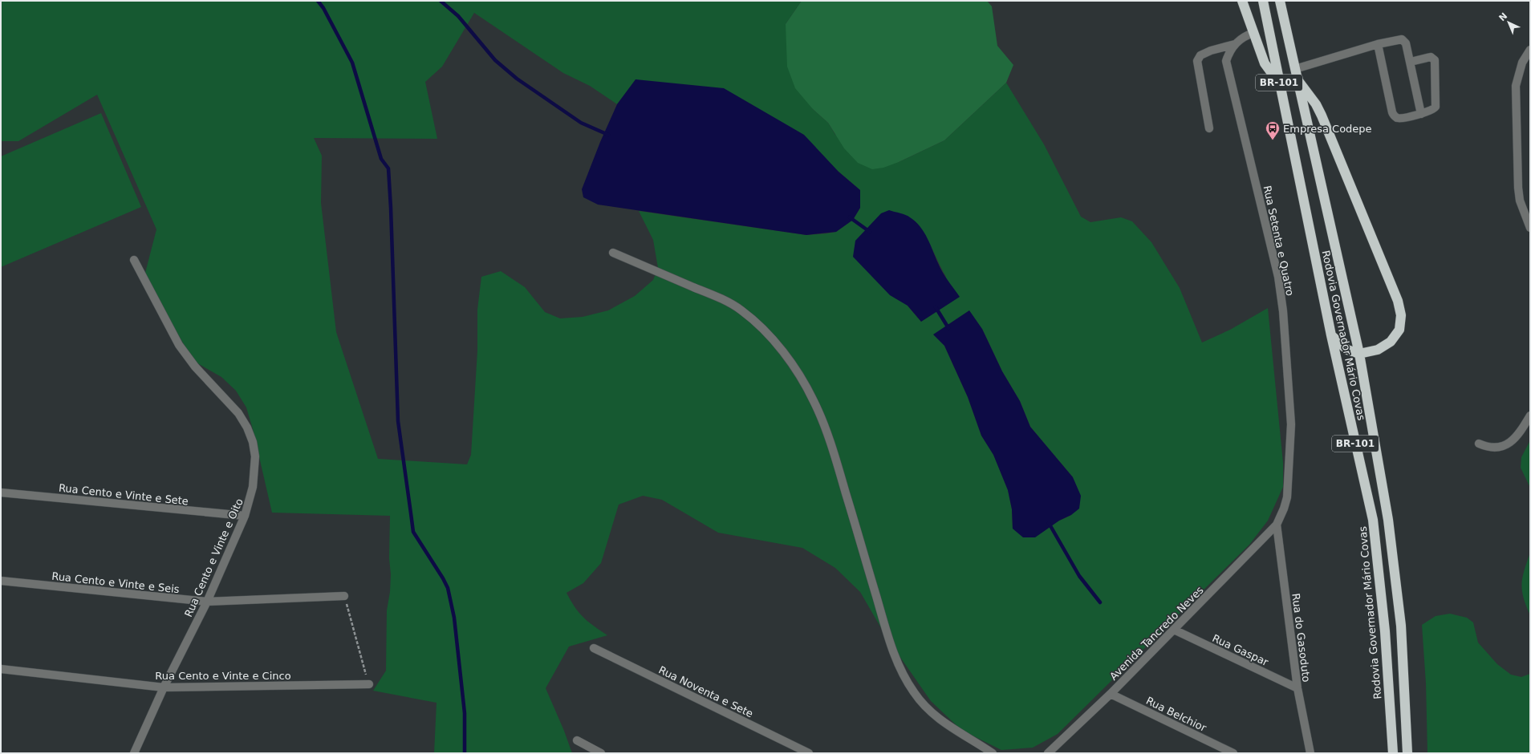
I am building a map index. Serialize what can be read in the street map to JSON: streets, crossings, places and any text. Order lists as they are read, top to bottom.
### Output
{
  "streets": {
    "highway": ["BR-101", "Rodovia Governador Mário Covas"],
    "street": [
      "Rua Setenta e Quatro",
      "Rua Cento e Vinte e Sete",
      "Rua Cento e Vinte e Oito",
      "Rua Cento e Vinte e Seis",
      "Avenida Tancredo Neves",
      "Rua do Gasoduto",
      "Rua Gaspar",
      "Rua Cento e Vinte e Cinco",
      "Rua Noventa e Sete",
      "Rua Belchior"
    ]
  },
  "crossings": [
    ["Rua Setenta e Quatro", "Avenida Tancredo Neves"],
    ["Rua Setenta e Quatro", "Rua do Gasoduto"],
    ["Rua Cento e Vinte e Sete", "Rua Cento e Vinte e Oito"],
    ["Rua Cento e Vinte e Oito", "Rua Cento e Vinte e Seis"],
    ["Rua Cento e Vinte e Oito", "Rua Cento e Vinte e Cinco"],
    ["Avenida Tancredo Neves", "Rua do Gasoduto"],
    ["Avenida Tancredo Neves", "Rua Gaspar"],
    ["Avenida Tancredo Neves", "Rua Belchior"],
    ["Rua do Gasoduto", "Rua Gaspar"]
  ],
  "places": {
    "bus stop": ["Empresa Codepe"]
  },
  "north": "top left"
}
